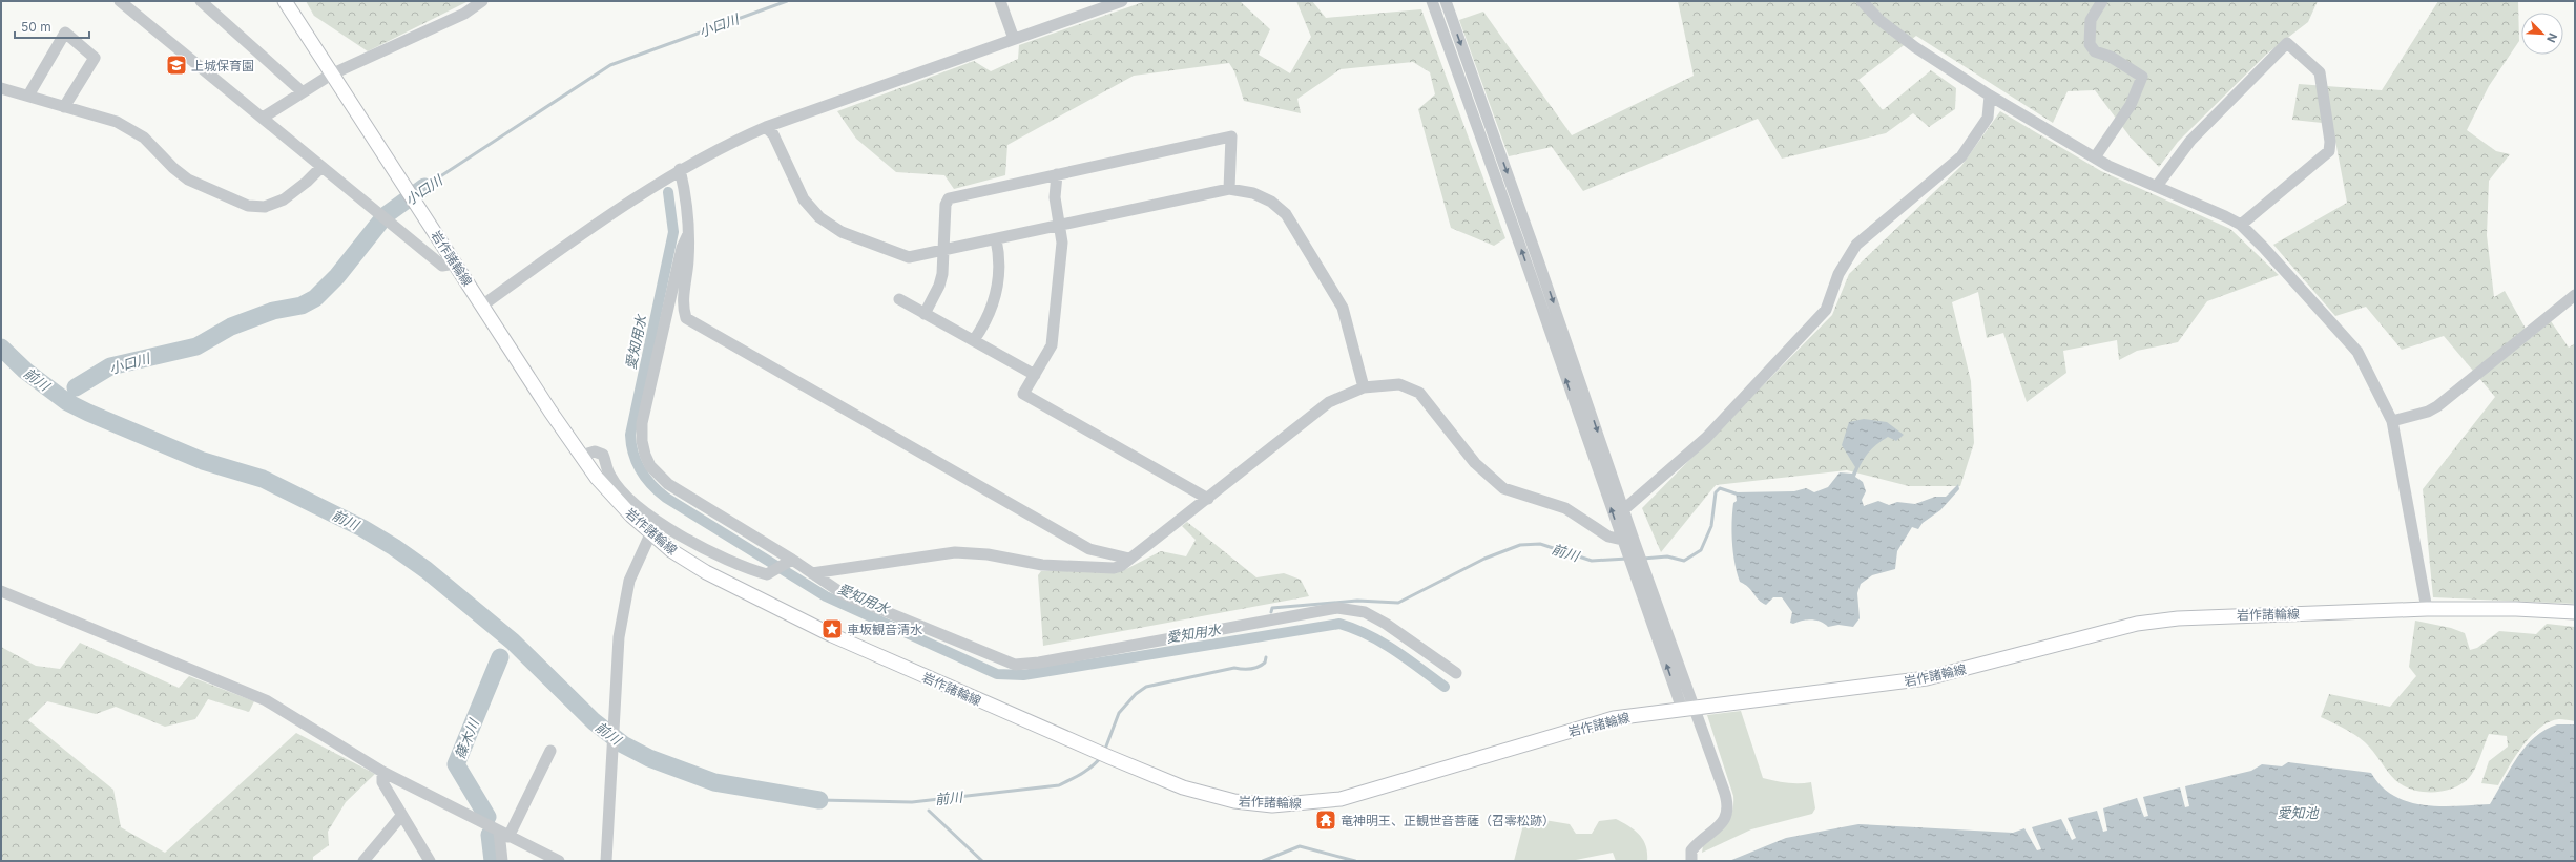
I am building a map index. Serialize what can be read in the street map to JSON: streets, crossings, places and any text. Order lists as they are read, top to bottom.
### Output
{
  "streets": {
    "main road": ["岩作諸輪線"]
  },
  "water": [
    "小口川",
    "愛知用水",
    "前川",
    "篠木川",
    "愛知池"
  ],
  "places": {
    "school or university": ["上城保育園"],
    "place": ["車坂観音清水"],
    "temple": ["竜神明王、正観世音菩薩（召零松跡）"]
  },
  "scale_bar": "50 m",
  "north": "bottom right"
}
